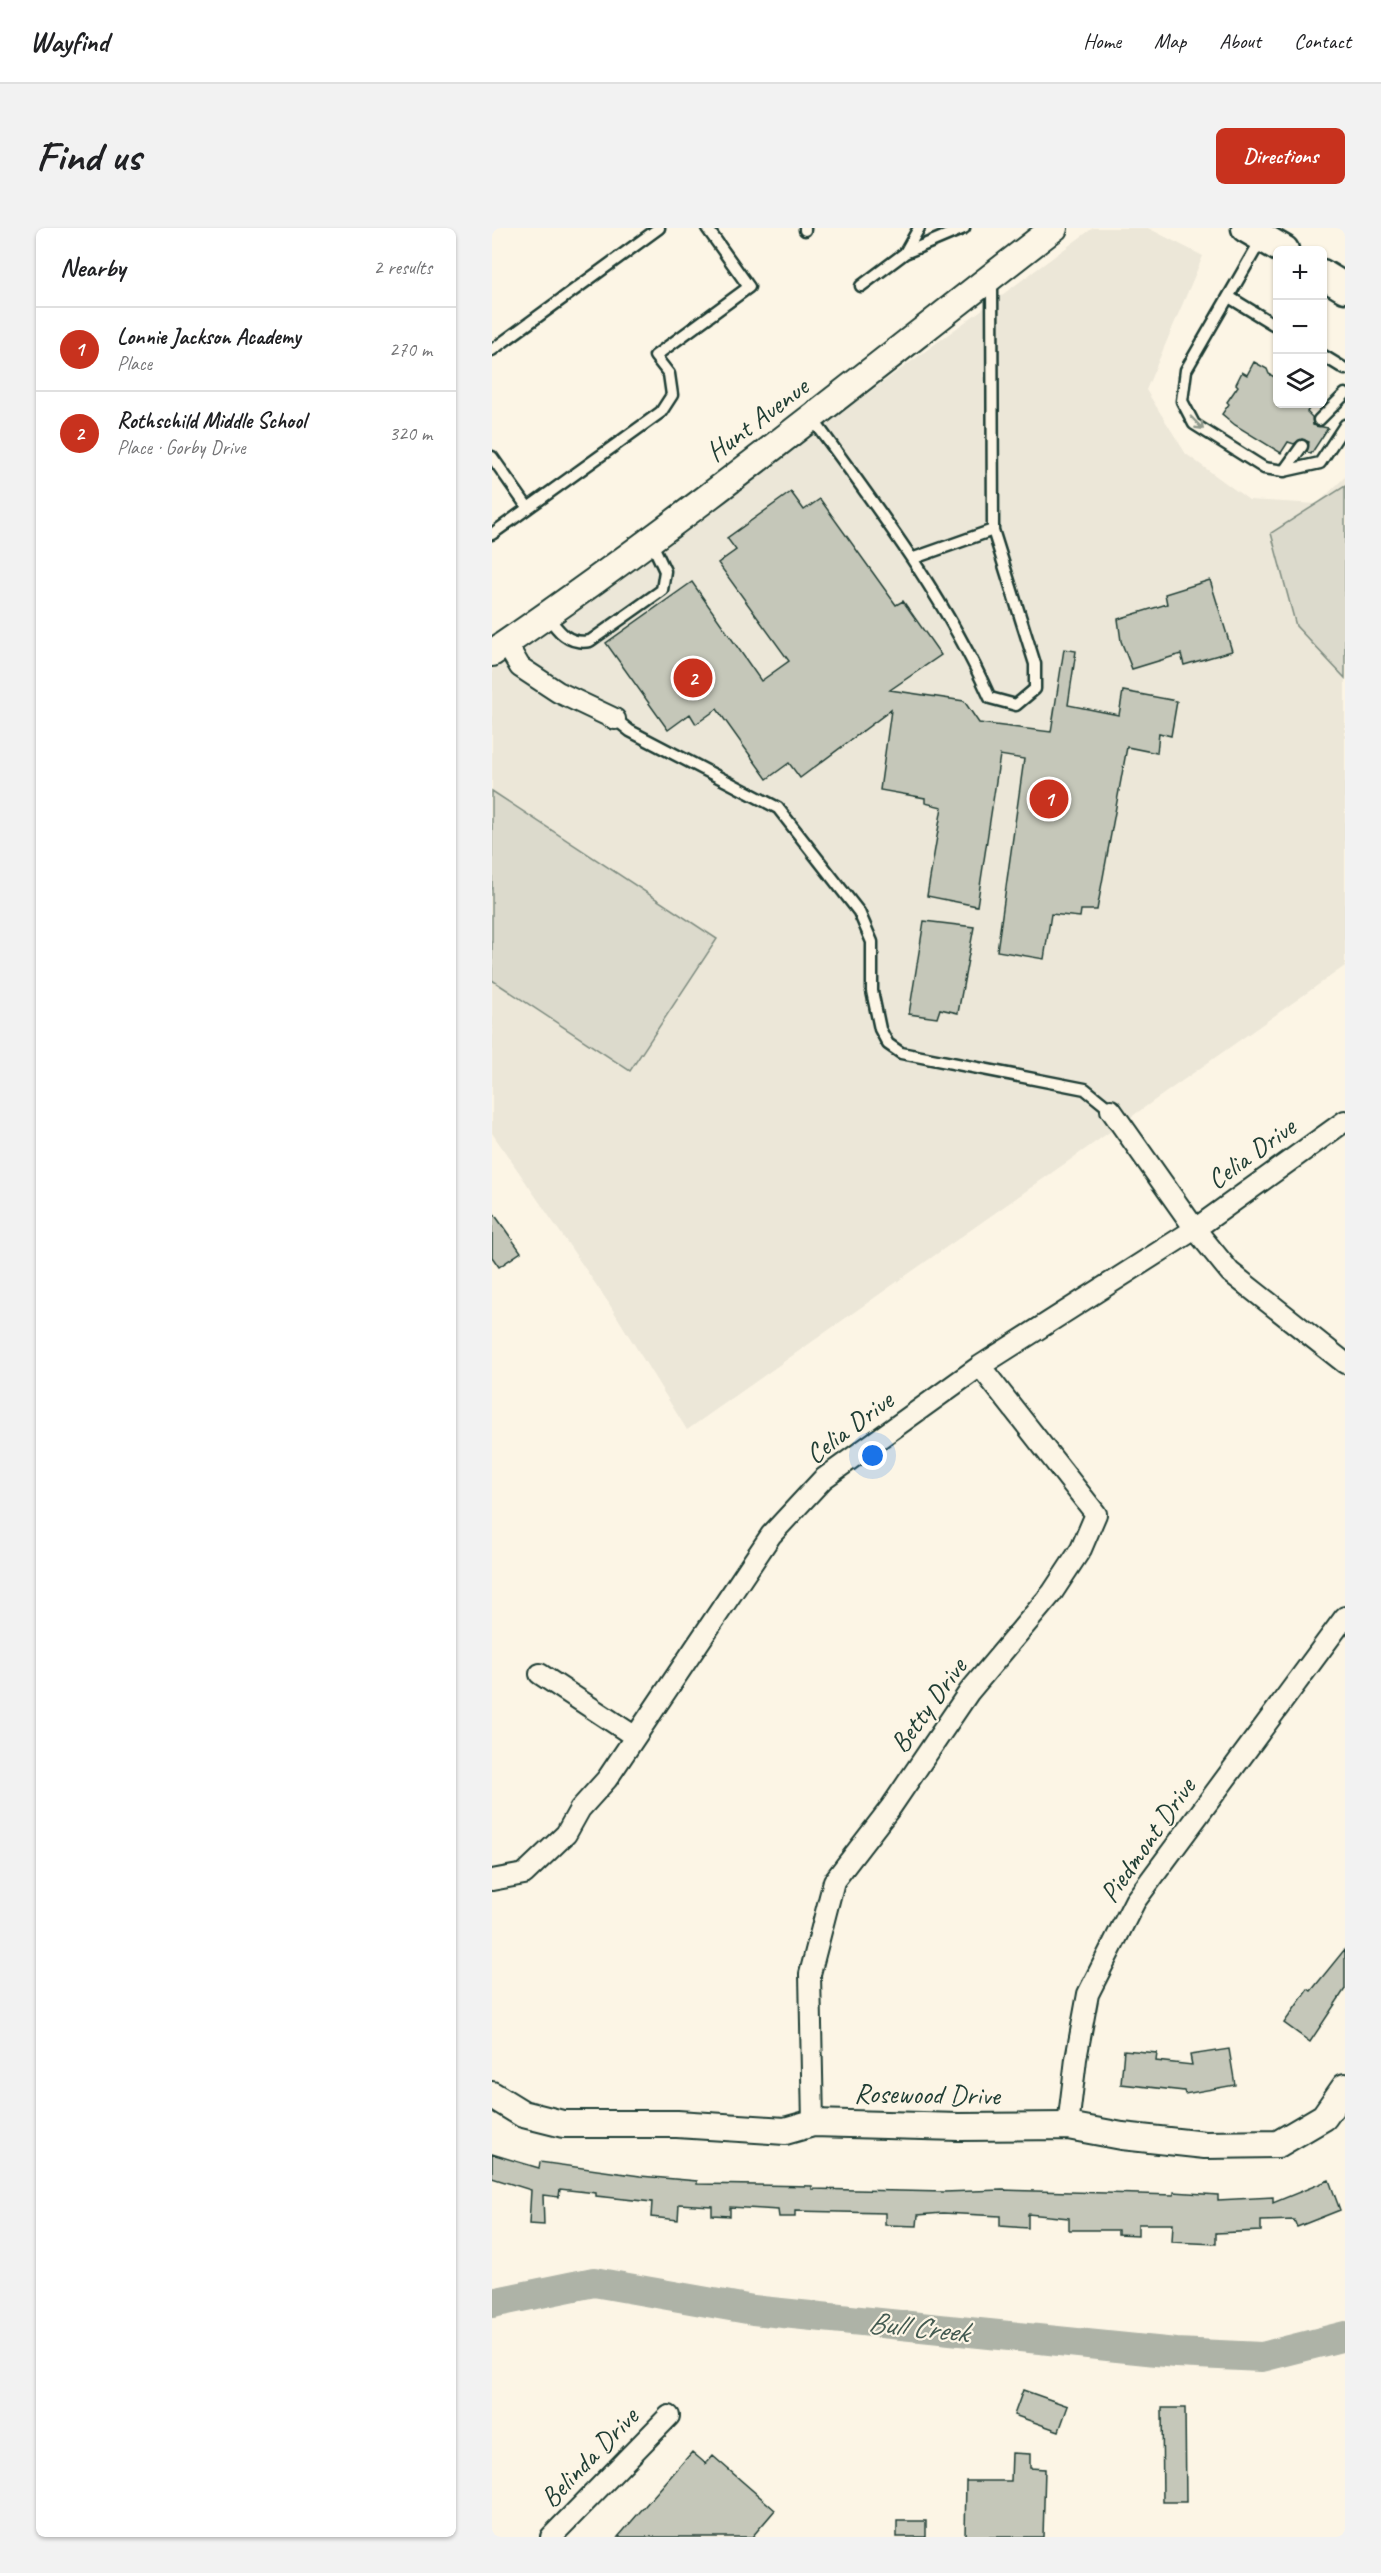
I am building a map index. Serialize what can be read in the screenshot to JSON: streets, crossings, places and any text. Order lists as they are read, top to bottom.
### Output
{
  "streets": {
    "street": [
      "Hunt Avenue",
      "Celia Drive",
      "Betty Drive",
      "Piedmont Drive",
      "Rosewood Drive",
      "Belinda Drive"
    ]
  },
  "crossings": [
    ["Celia Drive", "Betty Drive"],
    ["Betty Drive", "Rosewood Drive"],
    ["Piedmont Drive", "Rosewood Drive"]
  ],
  "water": ["Bull Creek"],
  "page": {
    "header": "Wayfind",
    "nav": [
      "Home",
      "Map",
      "About",
      "Contact"
    ],
    "buttons": "Directions",
    "title": "Find us",
    "heading": ["Nearby", "2 results"],
    "map_buttons": ["+", "−"],
    "list": [
      {
        "mark": "1",
        "name": "Lonnie Jackson Academy",
        "note": "Place",
        "value": "270 m"
      },
      {
        "mark": "2",
        "name": "Rothschild Middle School",
        "note": "Place · Gorby Drive",
        "value": "320 m"
      }
    ],
    "pins": ["2", "1"]
  }
}
